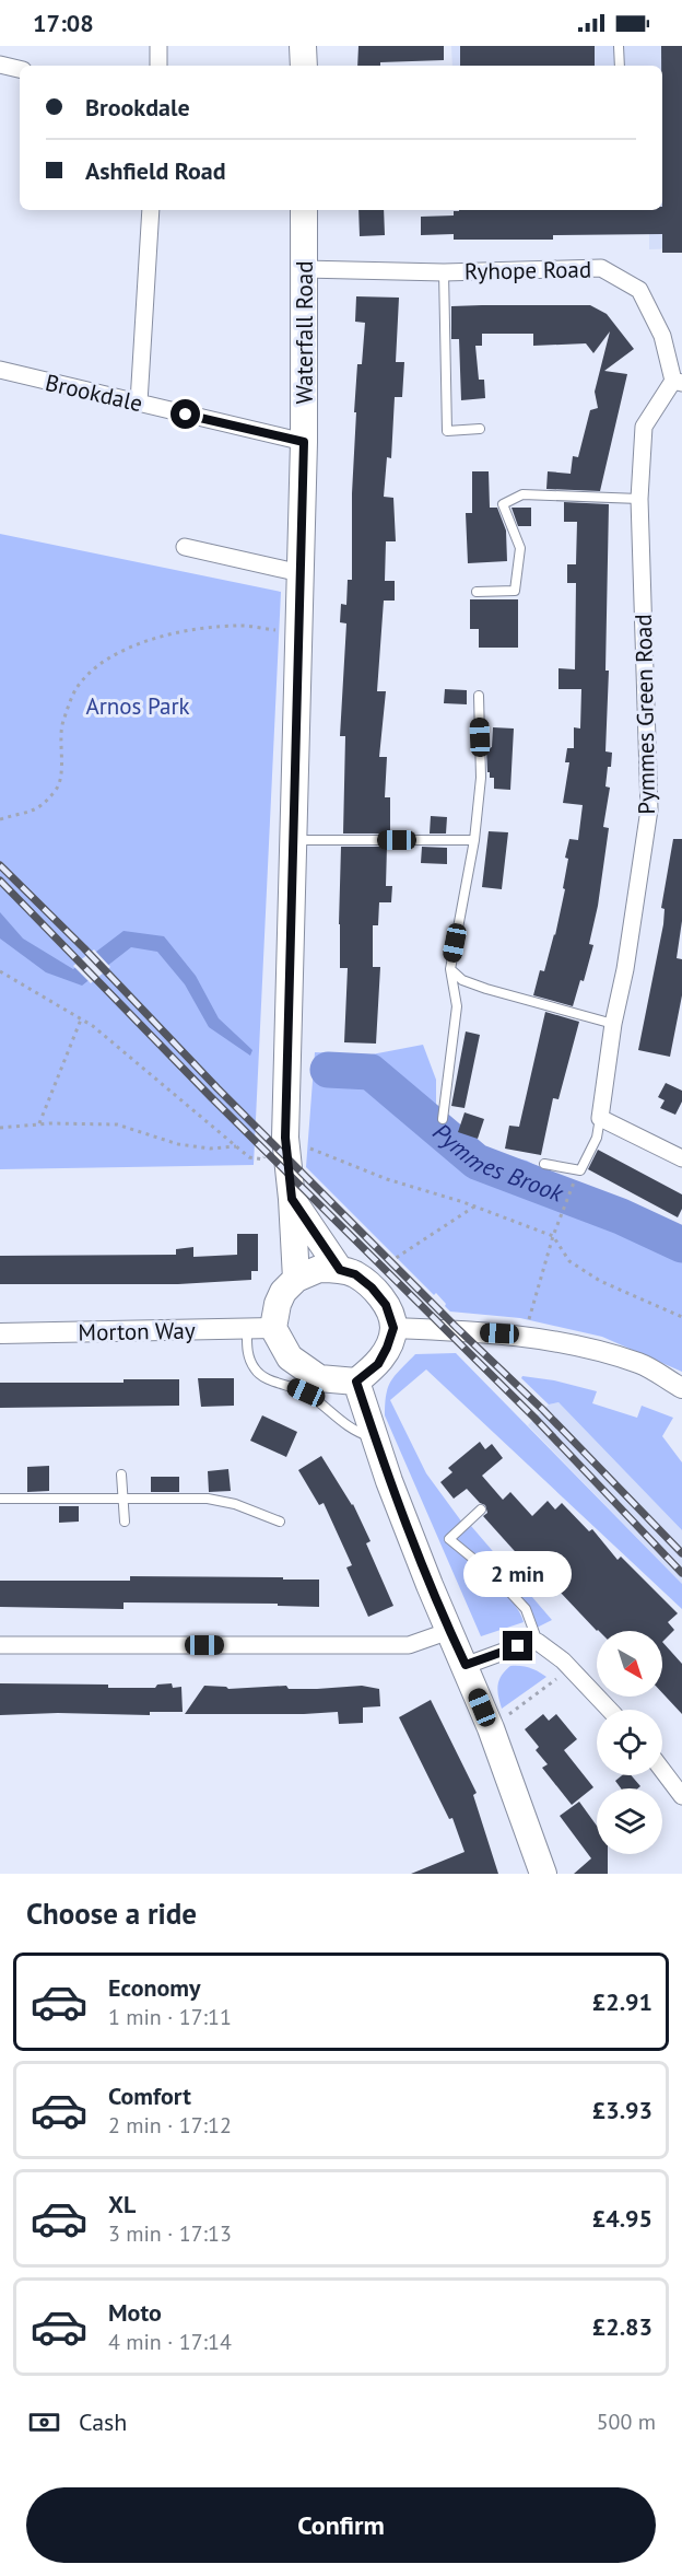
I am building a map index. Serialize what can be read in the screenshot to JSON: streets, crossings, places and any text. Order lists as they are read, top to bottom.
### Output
{
  "streets": {
    "main road": ["Waterfall Road"],
    "street": [
      "Ryhope Road",
      "Brookdale",
      "Pymmes Green Road",
      "Morton Way"
    ]
  },
  "crossings": [
    ["Ryhope Road", "Waterfall Road"],
    ["Ryhope Road", "Pymmes Green Road"],
    ["Waterfall Road", "Brookdale"],
    ["Waterfall Road", "Morton Way"]
  ],
  "water": ["Pymmes Brook"],
  "parks": ["Arnos Park"],
  "north": "bottom right",
  "page": {
    "status": "17:08",
    "banner": ["Brookdale", "Ashfield Road"],
    "bubble": "2 min",
    "heading": "Choose a ride",
    "list": [
      {
        "name": "Economy",
        "note": "1 min · 17:11",
        "value": "£2.91"
      },
      {
        "name": "Comfort",
        "note": "2 min · 17:12",
        "value": "£3.93"
      },
      {
        "name": "XL",
        "note": "3 min · 17:13",
        "value": "£4.95"
      },
      {
        "name": "Moto",
        "note": "4 min · 17:14",
        "value": "£2.83"
      }
    ],
    "pay": ["Cash", "500 m"],
    "buttons": "Confirm"
  }
}
